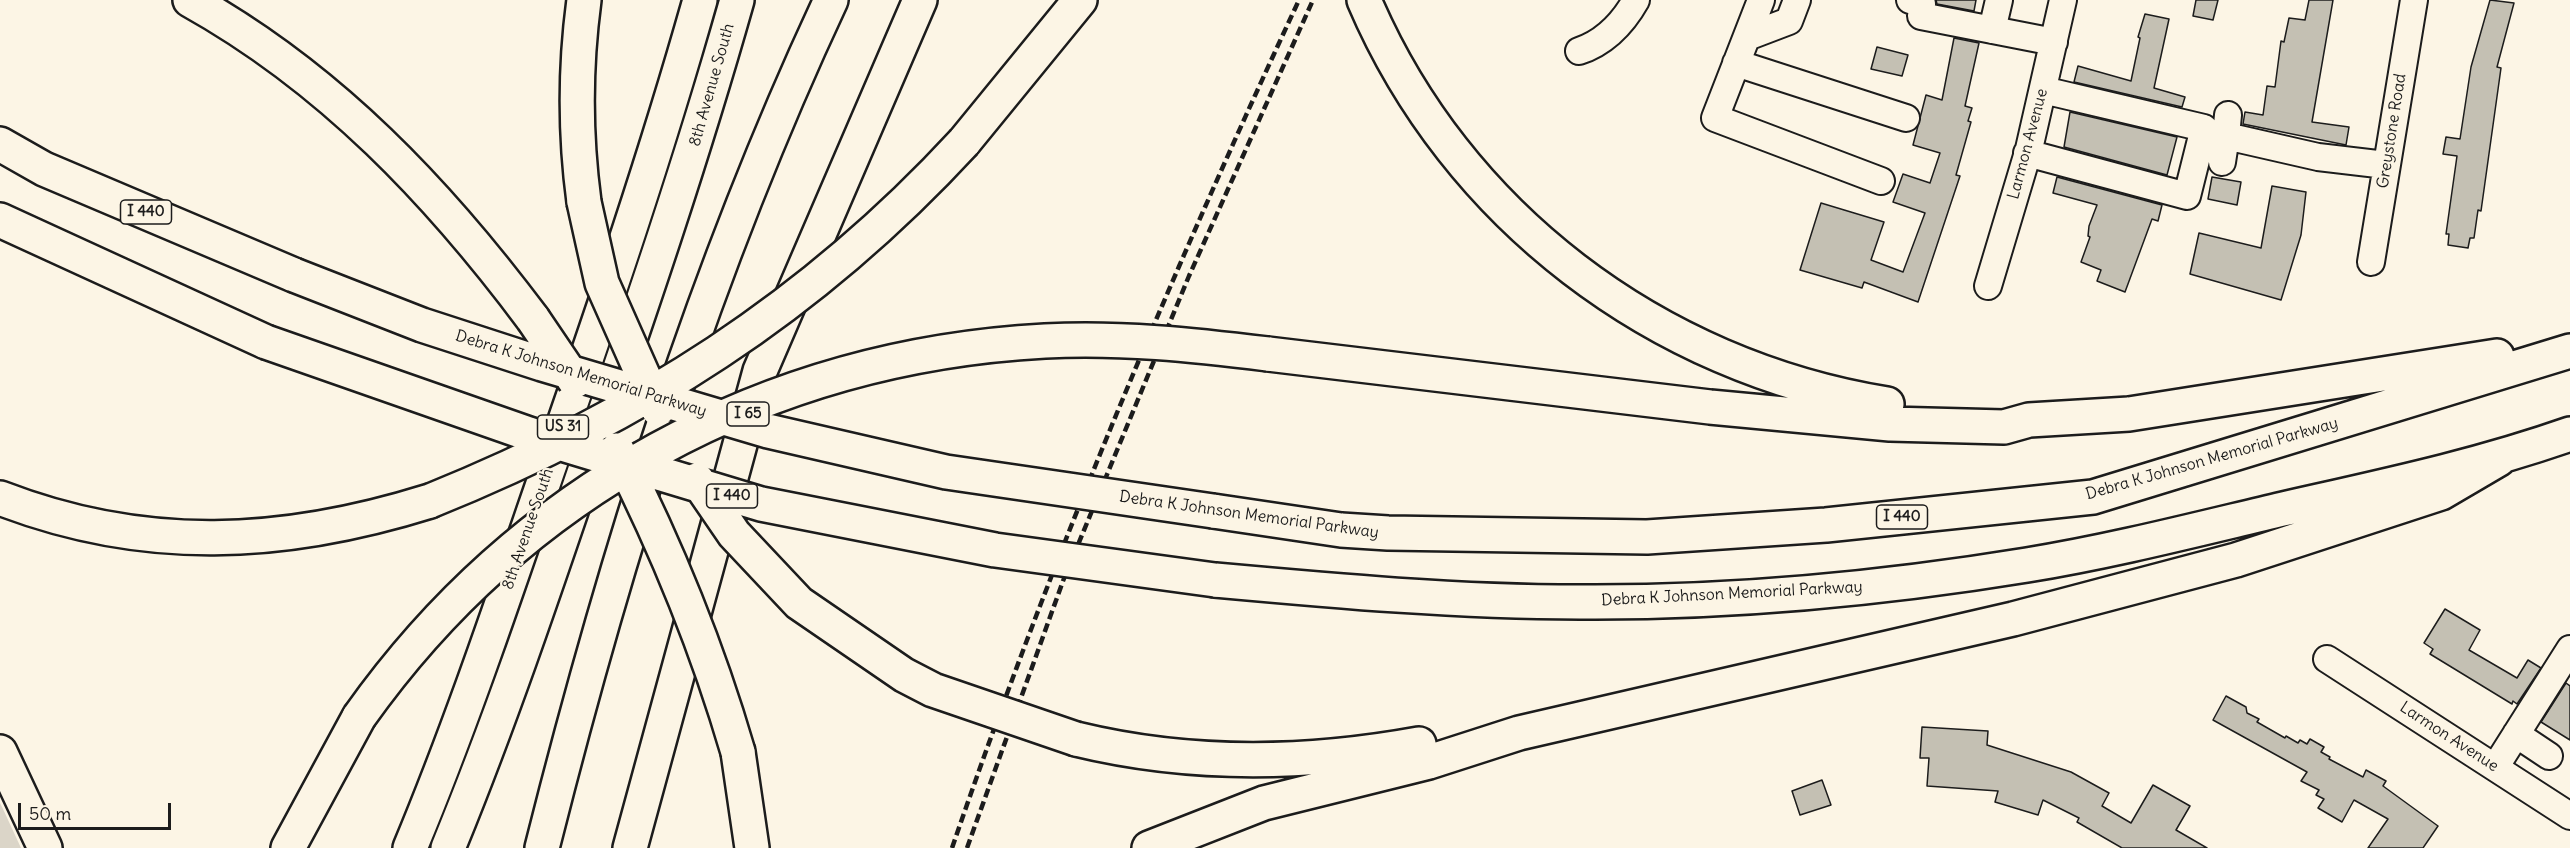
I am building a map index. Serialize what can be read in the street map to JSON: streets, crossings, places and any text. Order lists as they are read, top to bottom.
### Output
{
  "streets": {
    "main road": [
      "8th Avenue South",
      "I 440",
      "Debra K Johnson Memorial Parkway",
      "I 65",
      "US 31"
    ],
    "street": ["Greystone Road", "Larmon Avenue"]
  },
  "scale_bar": "50 m"
}
